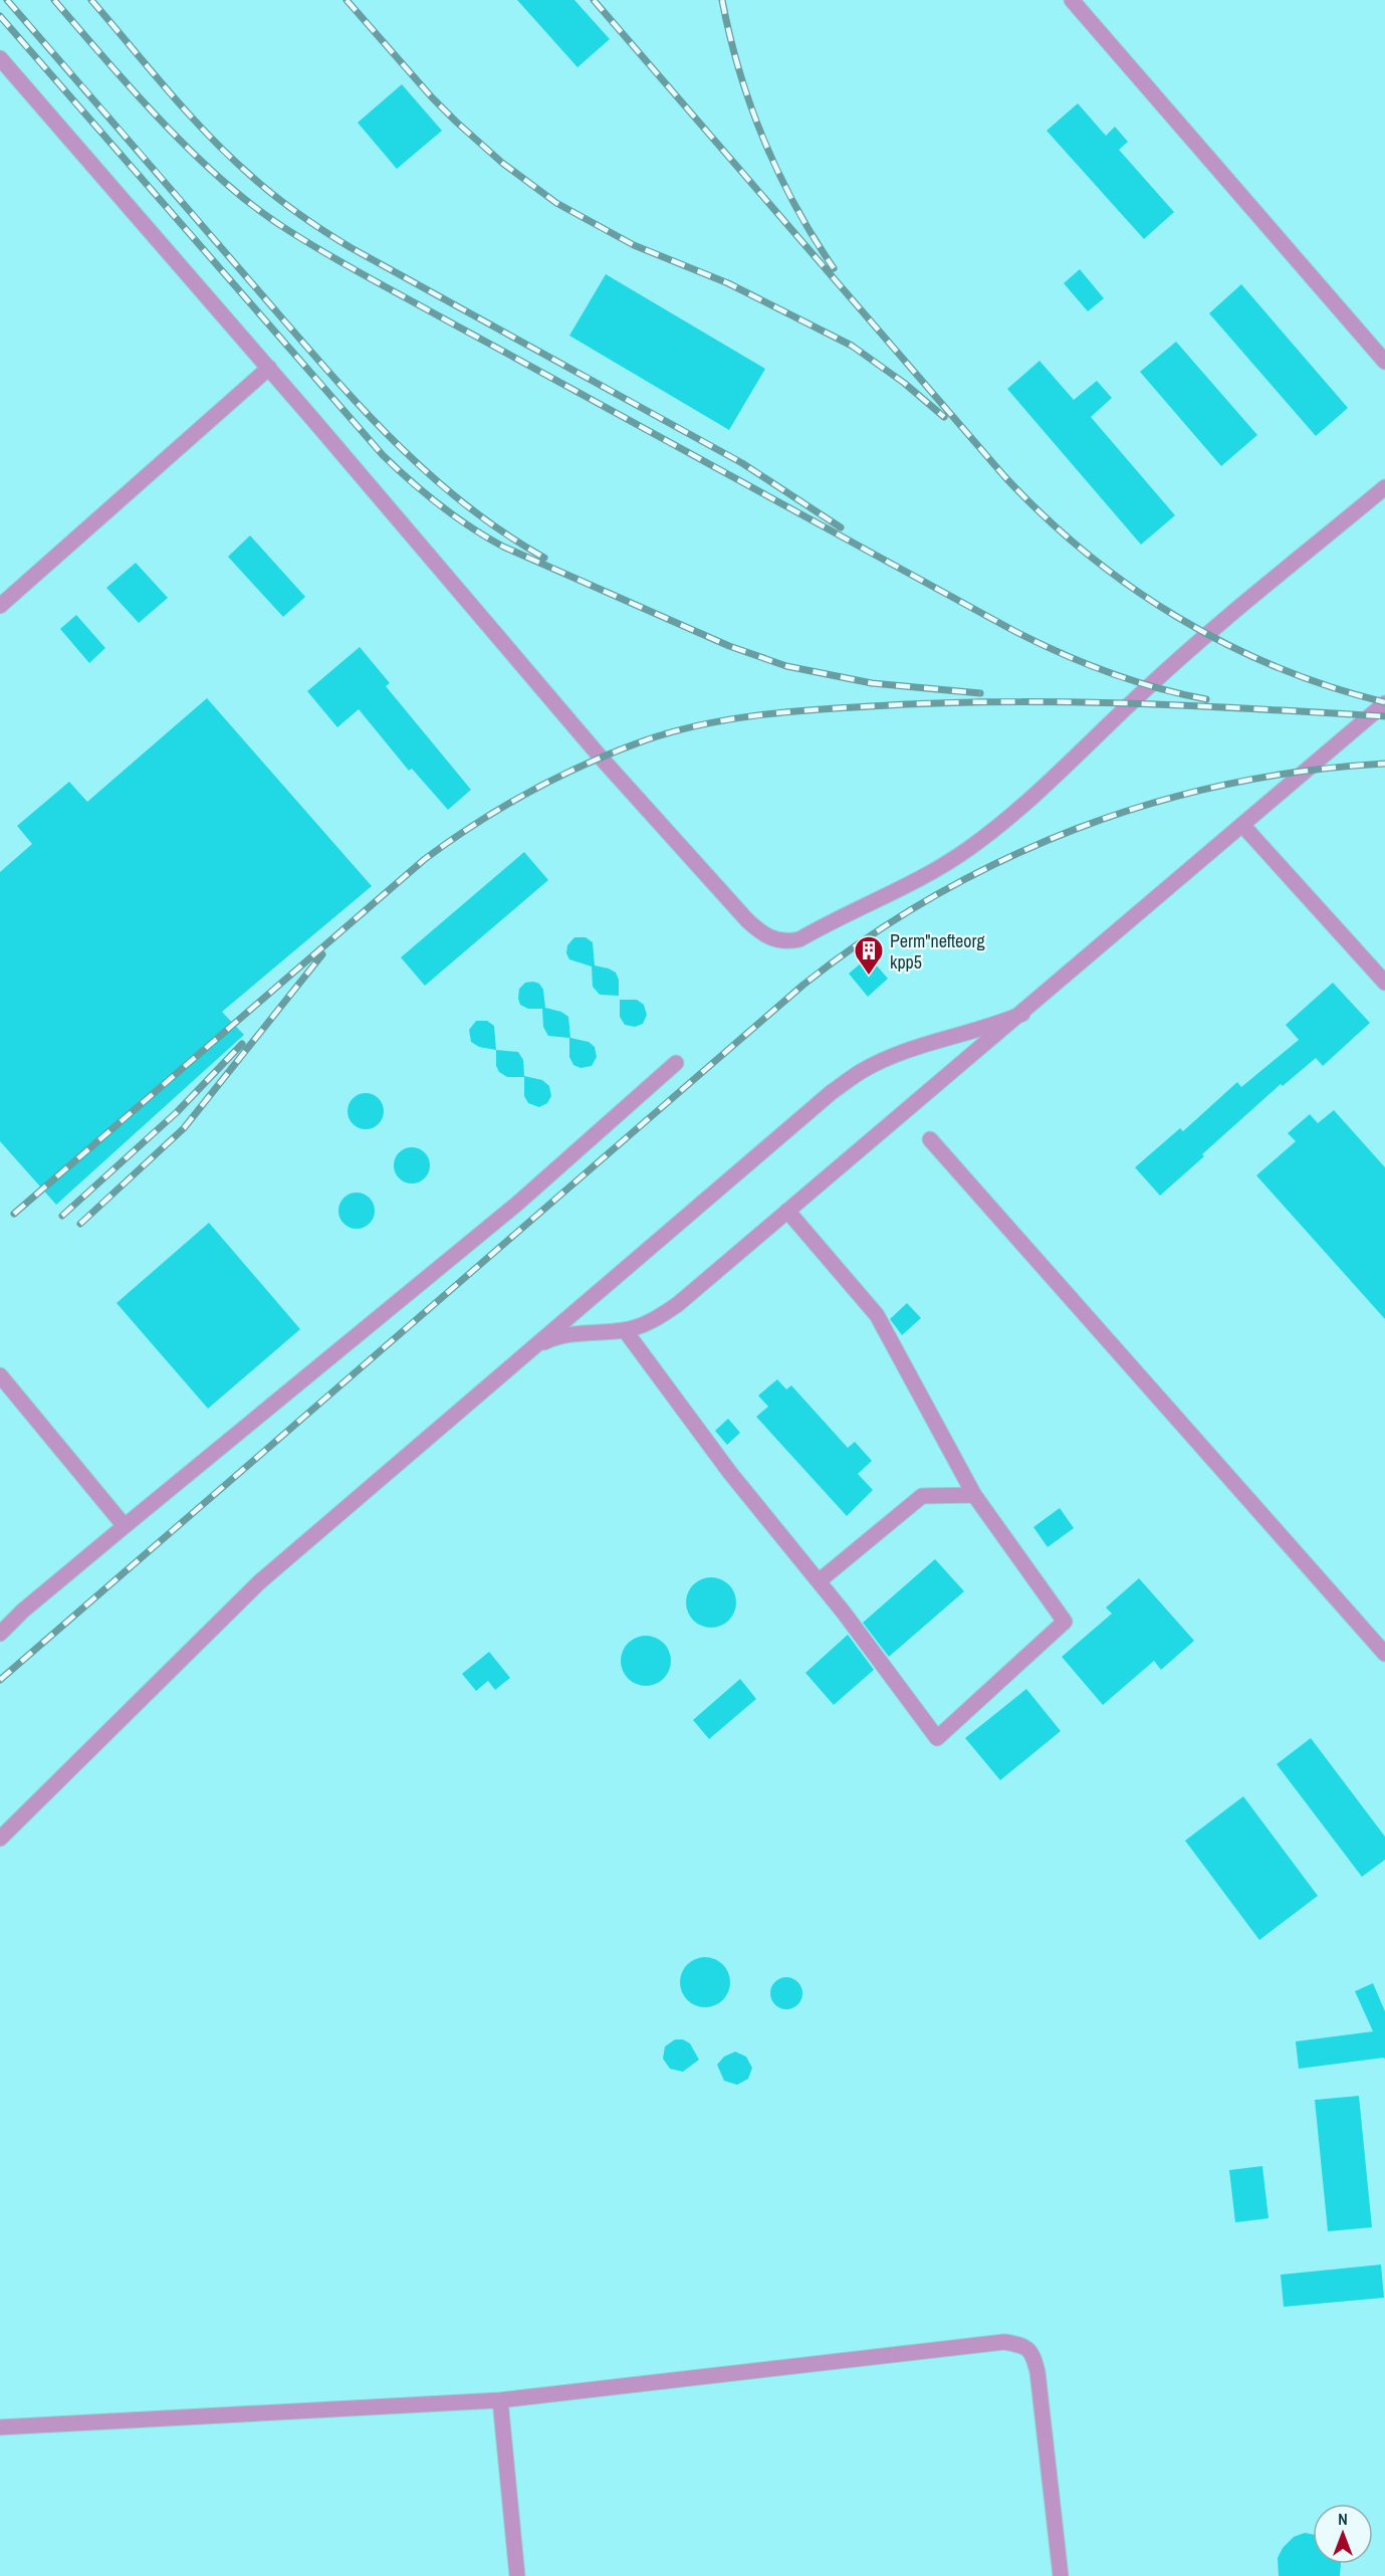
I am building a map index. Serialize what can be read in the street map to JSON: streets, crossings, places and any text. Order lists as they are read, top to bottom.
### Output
{
  "places": {
    "building": ["Perm\"nefteorg kpp5"]
  },
  "north": "top"
}
